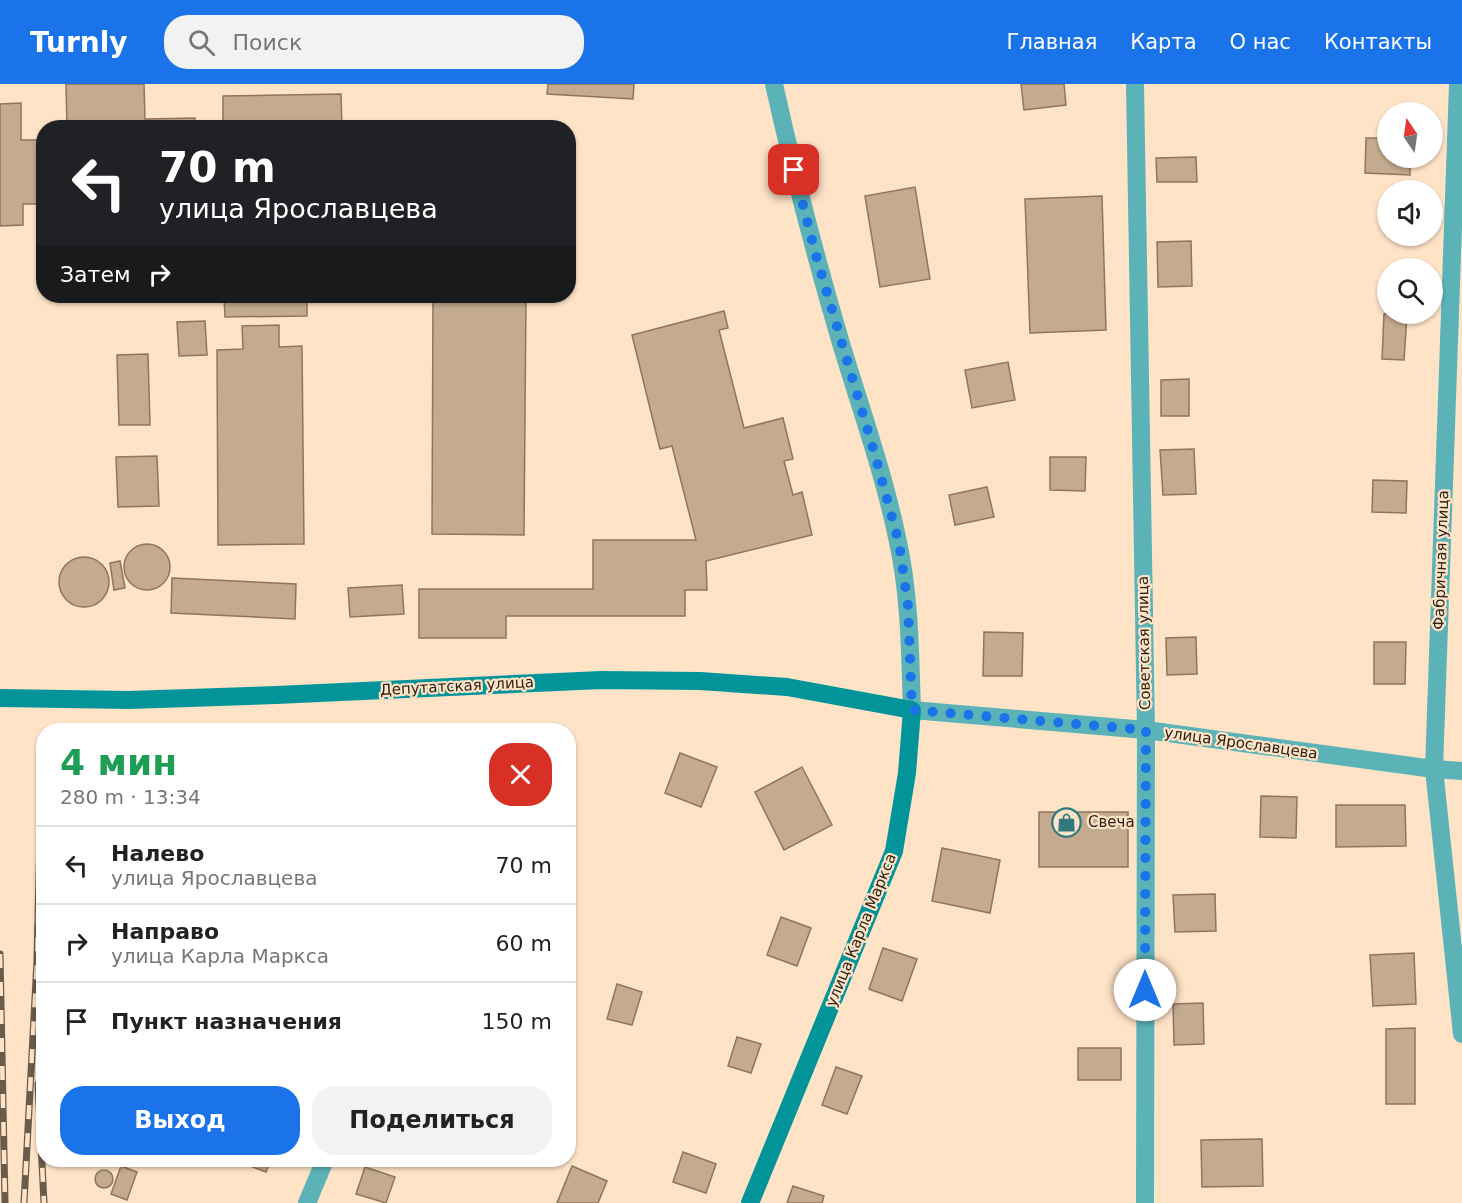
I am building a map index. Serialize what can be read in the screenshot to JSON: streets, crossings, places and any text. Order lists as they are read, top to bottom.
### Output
{
  "streets": {
    "main road": ["Депутатская улица", "улица Карла Маркса"],
    "street": ["Фабричная улица", "Советская улица", "улица Ярославцева"]
  },
  "crossings": [
    ["Фабричная улица", "улица Ярославцева"],
    ["Советская улица", "улица Ярославцева"],
    ["Депутатская улица", "улица Ярославцева"],
    ["Депутатская улица", "улица Карла Маркса"],
    ["улица Ярославцева", "улица Карла Маркса"]
  ],
  "places": {
    "shop": ["Свеча"]
  },
  "north": "top",
  "page": {
    "header": "Turnly",
    "search": "Поиск",
    "nav": [
      "Главная",
      "Карта",
      "О нас",
      "Контакты"
    ],
    "turn": ["70 m", "улица Ярославцева"],
    "then": "Затем",
    "heading": ["4 мин", "280 m · 13:34"],
    "list": [
      {
        "name": "Налево",
        "note": "улица Ярославцева",
        "value": "70 m"
      },
      {
        "name": "Направо",
        "note": "улица Карла Маркса",
        "value": "60 m"
      },
      {
        "name": "Пункт назначения",
        "value": "150 m"
      }
    ],
    "buttons": ["Выход", "Поделиться"]
  }
}
